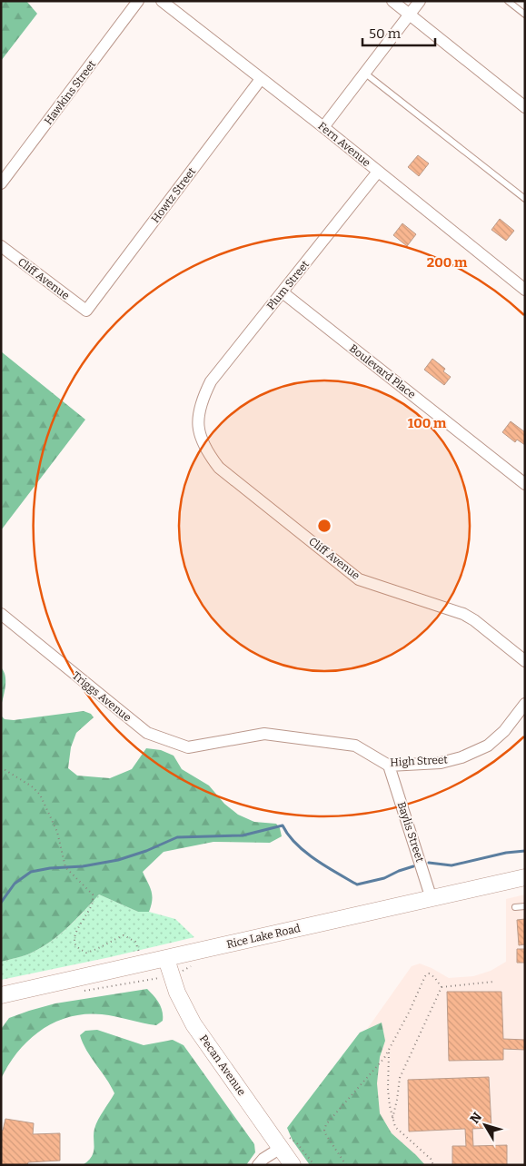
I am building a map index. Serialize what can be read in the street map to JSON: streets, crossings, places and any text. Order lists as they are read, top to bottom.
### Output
{
  "streets": {
    "main road": ["Rice Lake Road", "Pecan Avenue"],
    "street": [
      "Hawkins Street",
      "Fern Avenue",
      "Howtz Street",
      "Cliff Avenue",
      "Plum Street",
      "Boulevard Place",
      "Triggs Avenue",
      "High Street",
      "Baylis Street"
    ]
  },
  "crossings": [
    ["Fern Avenue", "Howtz Street"],
    ["Fern Avenue", "Plum Street"],
    ["Howtz Street", "Cliff Avenue"],
    ["Cliff Avenue", "Plum Street"],
    ["Plum Street", "Boulevard Place"],
    ["Triggs Avenue", "High Street"],
    ["High Street", "Baylis Street"],
    ["Baylis Street", "Rice Lake Road"],
    ["Rice Lake Road", "Pecan Avenue"]
  ],
  "scale_bar": "50 m",
  "north": "top left",
  "rings": ["200 m", "100 m"]
}
